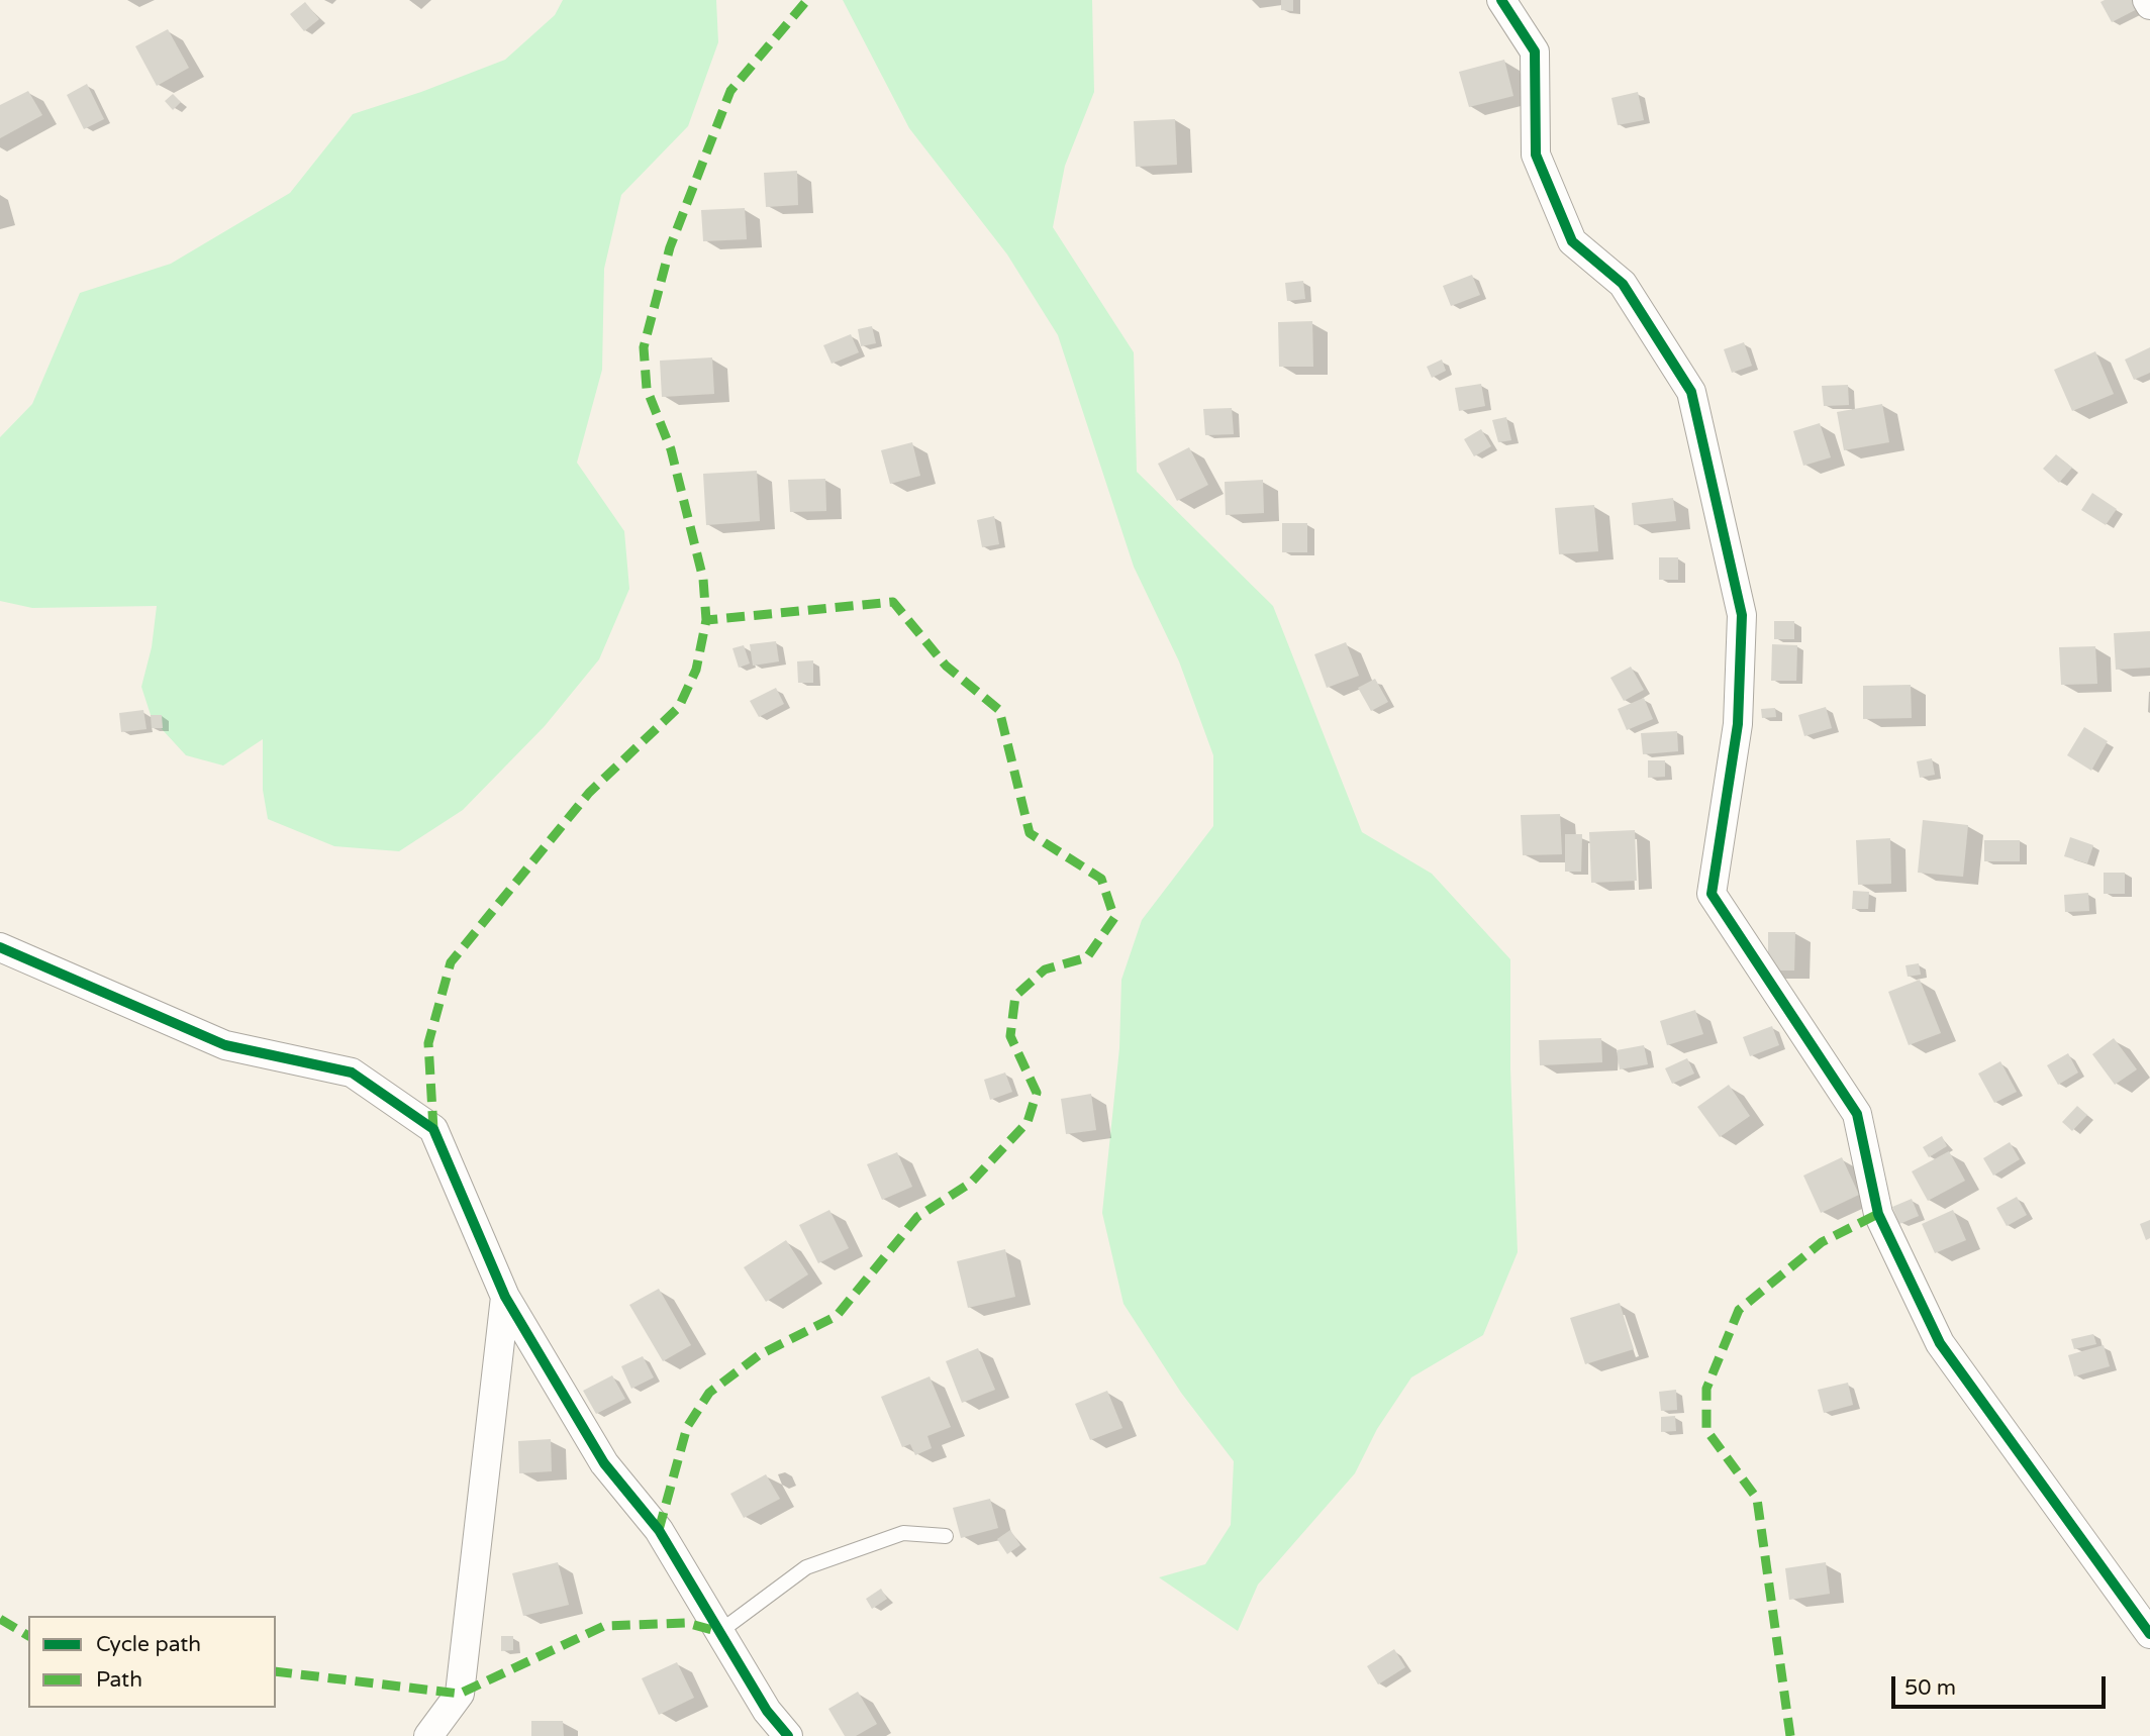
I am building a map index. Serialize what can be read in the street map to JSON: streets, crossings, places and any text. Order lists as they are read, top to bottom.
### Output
{
  "legend": ["Cycle path", "Path"],
  "scale_bar": "50 m"
}
